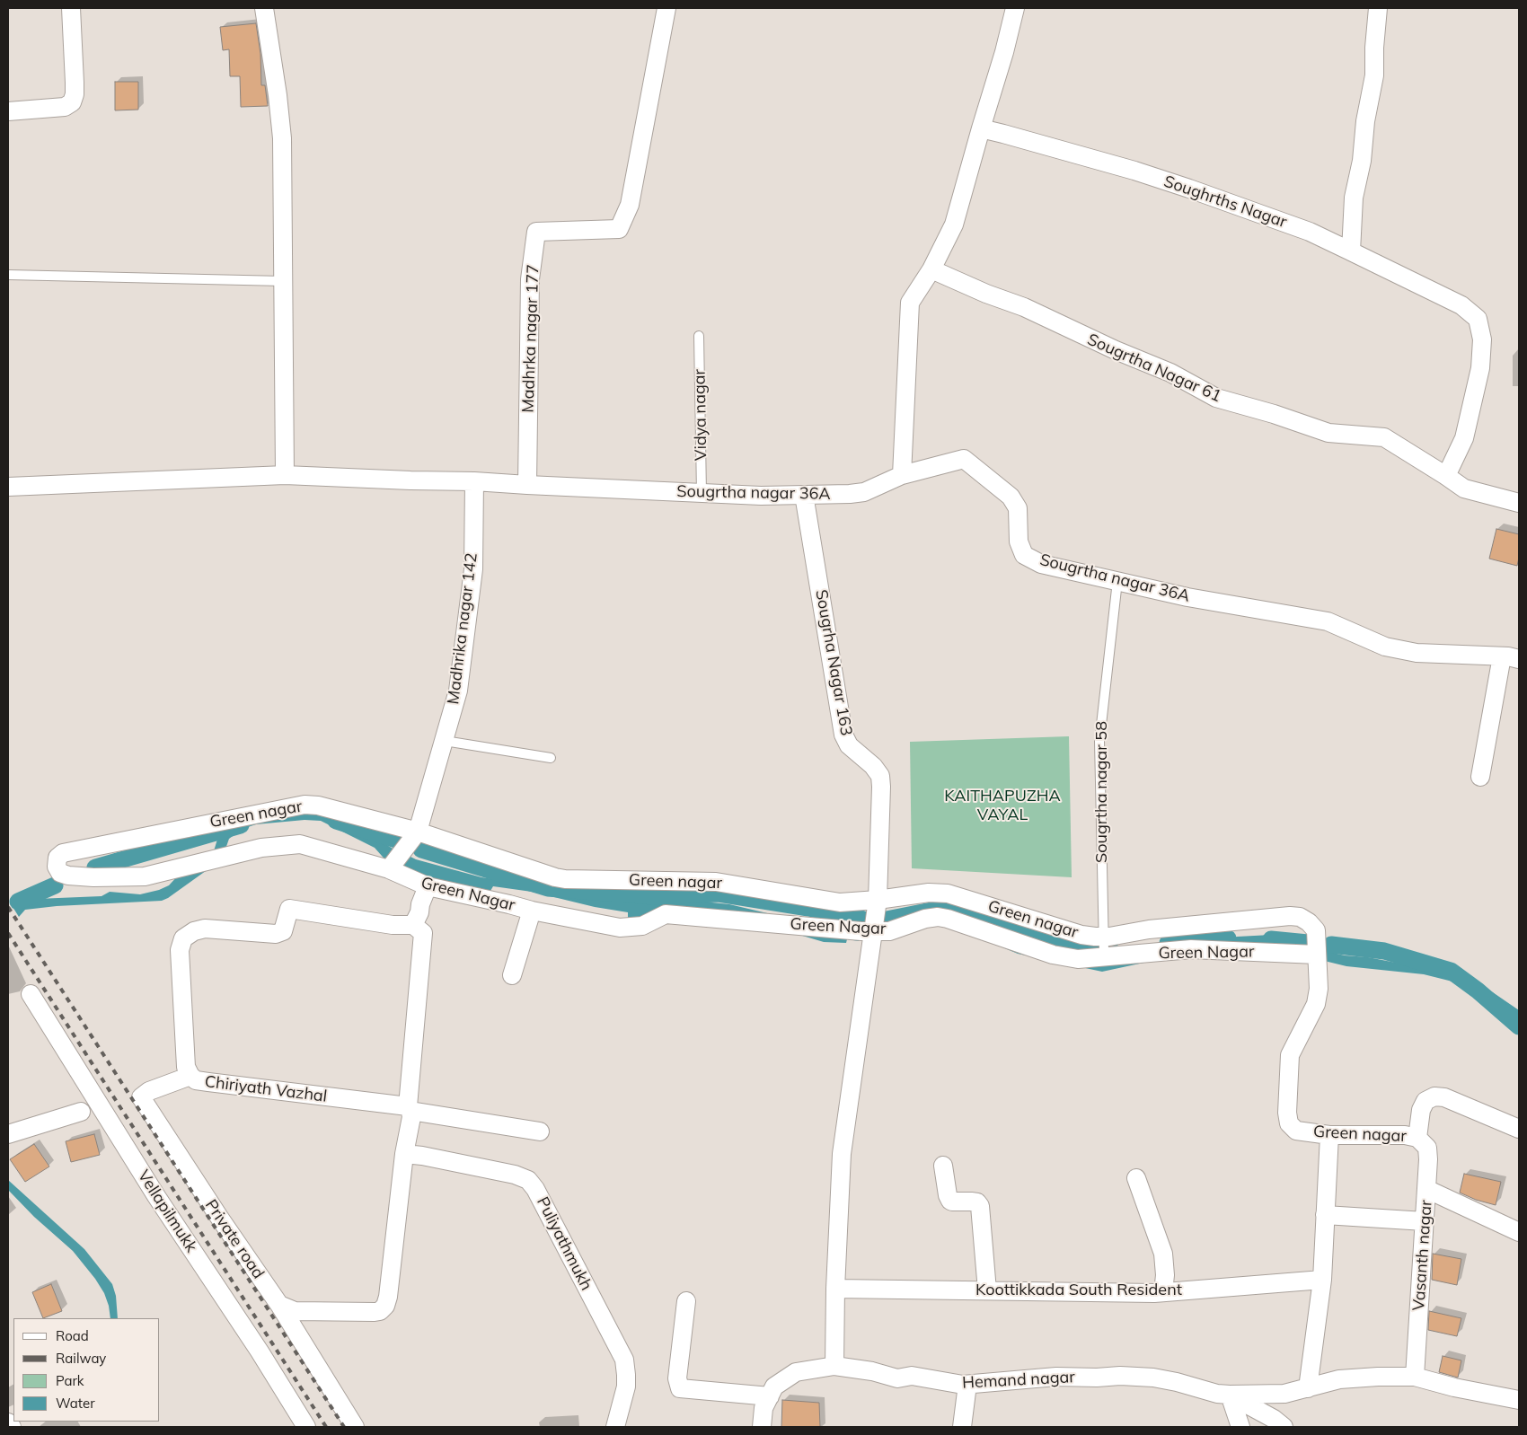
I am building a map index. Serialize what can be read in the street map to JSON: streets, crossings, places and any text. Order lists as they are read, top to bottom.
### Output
{
  "streets": {
    "street": [
      "Soughrths Nagar",
      "Madhrka nagar 177",
      "Sougrtha Nagar 61",
      "Sougrtha nagar 36A",
      "Madhrika nagar 142",
      "Sougrha Nagar 163",
      "Green nagar",
      "Green Nagar",
      "Chiriyath Vazhal",
      "Vellapilmukk",
      "Private road",
      "Puliyathmukh",
      "Vasanth nagar",
      "Koottikkada South Resident",
      "Hemand nagar"
    ],
    "lane": ["Vidya nagar", "Sougrtha nagar 58"]
  },
  "crossings": [
    ["Soughrths Nagar", "Sougrtha Nagar 61"],
    ["Madhrka nagar 177", "Sougrtha nagar 36A"],
    ["Vidya nagar", "Sougrtha nagar 36A"],
    ["Sougrtha nagar 36A", "Madhrika nagar 142"],
    ["Sougrtha nagar 36A", "Sougrha Nagar 163"],
    ["Sougrtha nagar 36A", "Sougrtha nagar 58"],
    ["Madhrika nagar 142", "Green nagar"],
    ["Madhrika nagar 142", "Green Nagar"],
    ["Sougrha Nagar 163", "Green nagar"],
    ["Sougrha Nagar 163", "Green Nagar"],
    ["Sougrha Nagar 163", "Koottikkada South Resident"],
    ["Sougrha Nagar 163", "Hemand nagar"],
    ["Sougrtha nagar 58", "Green nagar"],
    ["Green nagar", "Green Nagar"],
    ["Green nagar", "Vasanth nagar"],
    ["Chiriyath Vazhal", "Private road"]
  ],
  "parks": ["KAITHAPUZHA VAYAL"],
  "legend": [
    "Road",
    "Railway",
    "Park",
    "Water"
  ]
}
